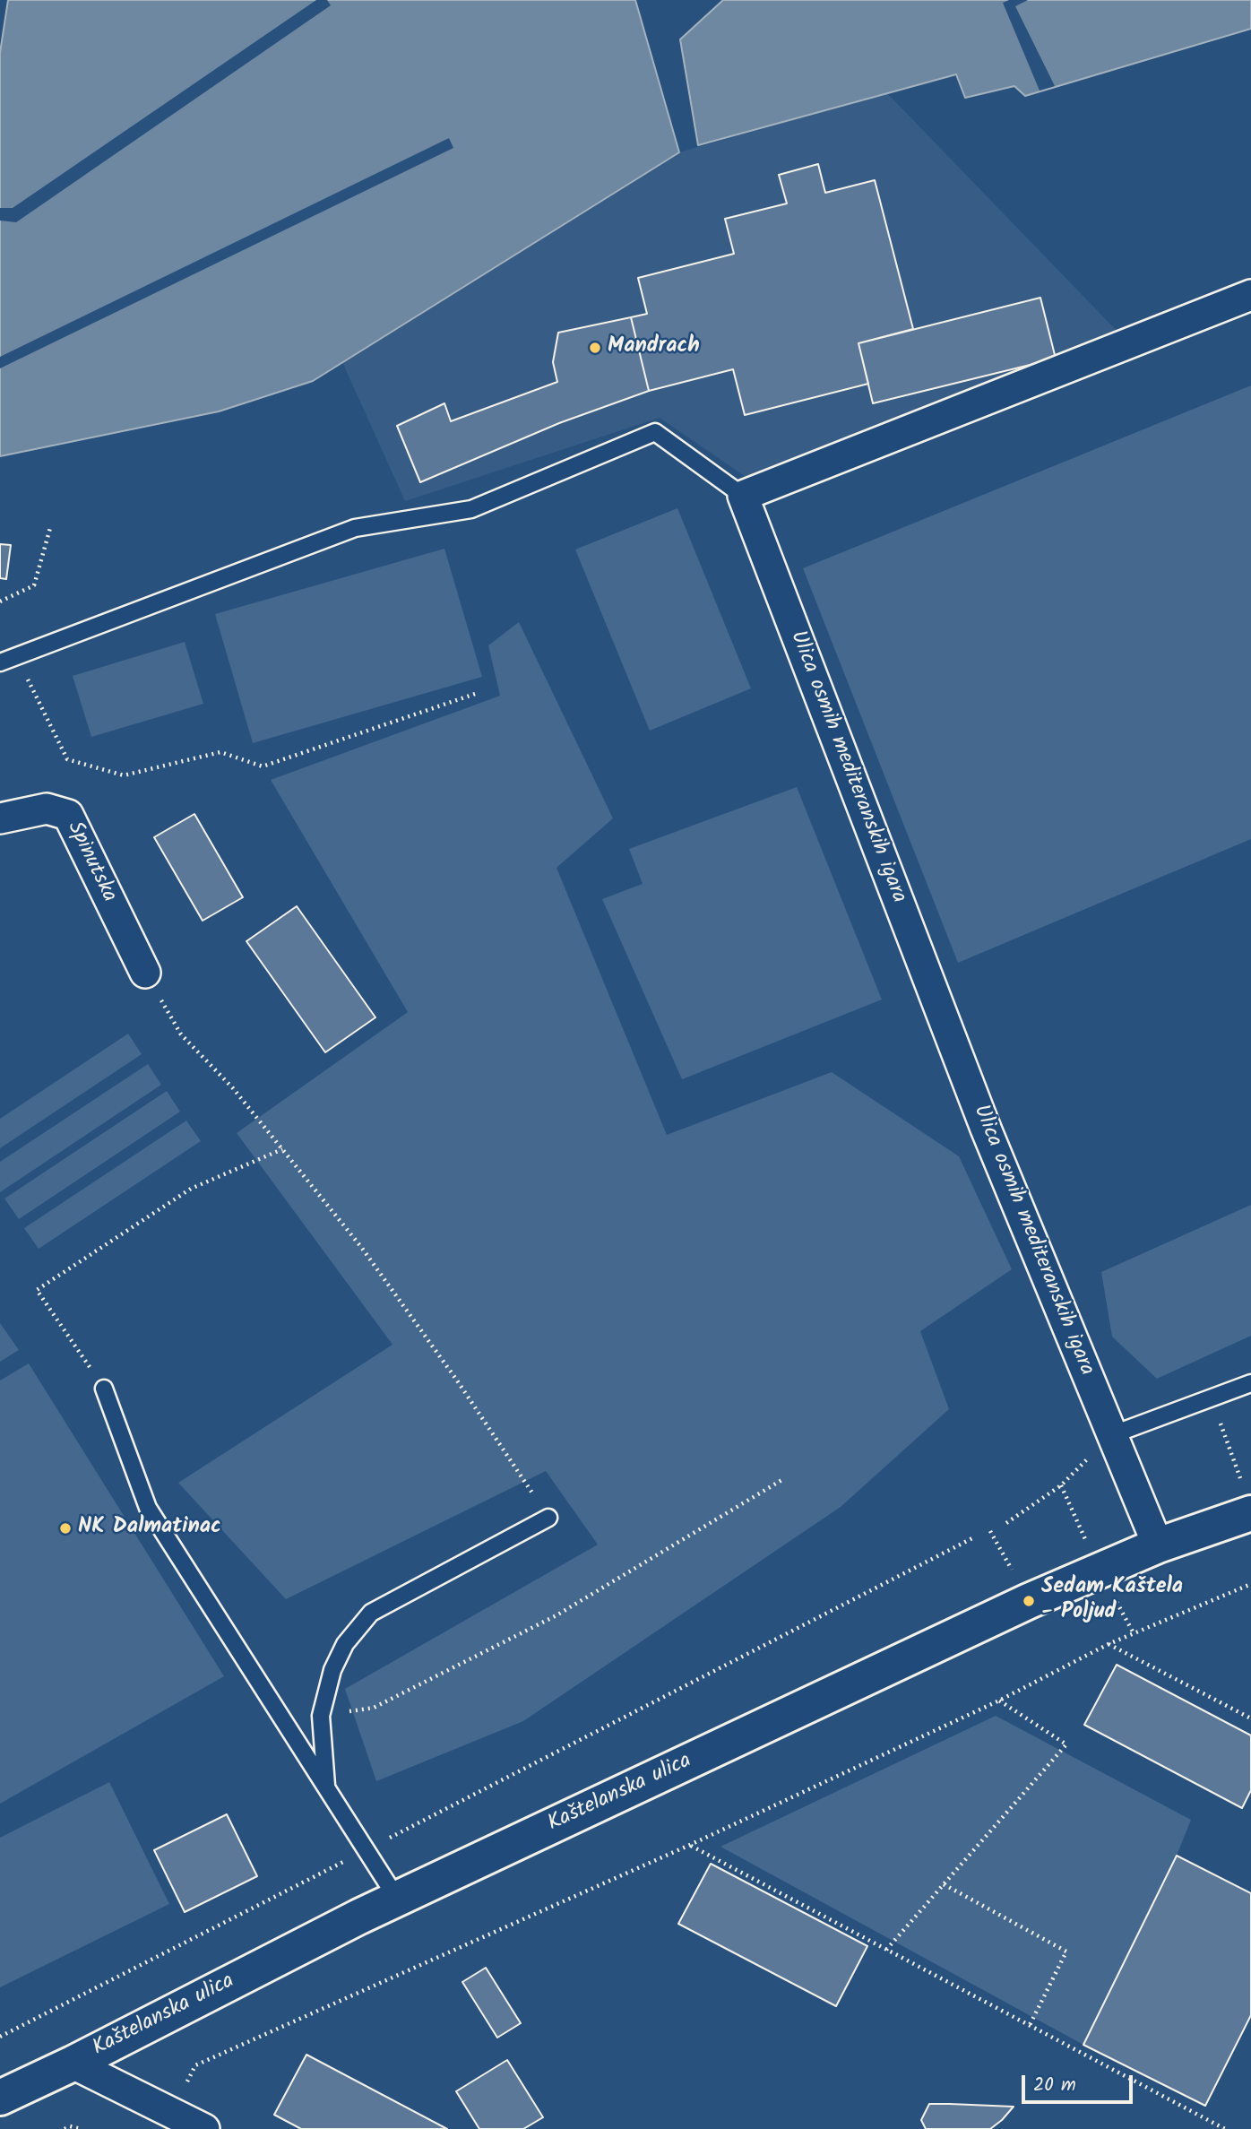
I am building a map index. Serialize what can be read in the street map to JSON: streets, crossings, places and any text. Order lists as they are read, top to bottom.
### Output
{
  "streets": {
    "main road": ["Kaštelanska ulica"],
    "street": ["Ulica osmih mediteranskih igara", "Spinutska"]
  },
  "crossings": [
    ["Ulica osmih mediteranskih igara", "Kaštelanska ulica"]
  ],
  "places": ["Mandrach", "NK Dalmatinac", "Sedam Kaštela - Poljud"],
  "scale_bar": "20 m"
}
